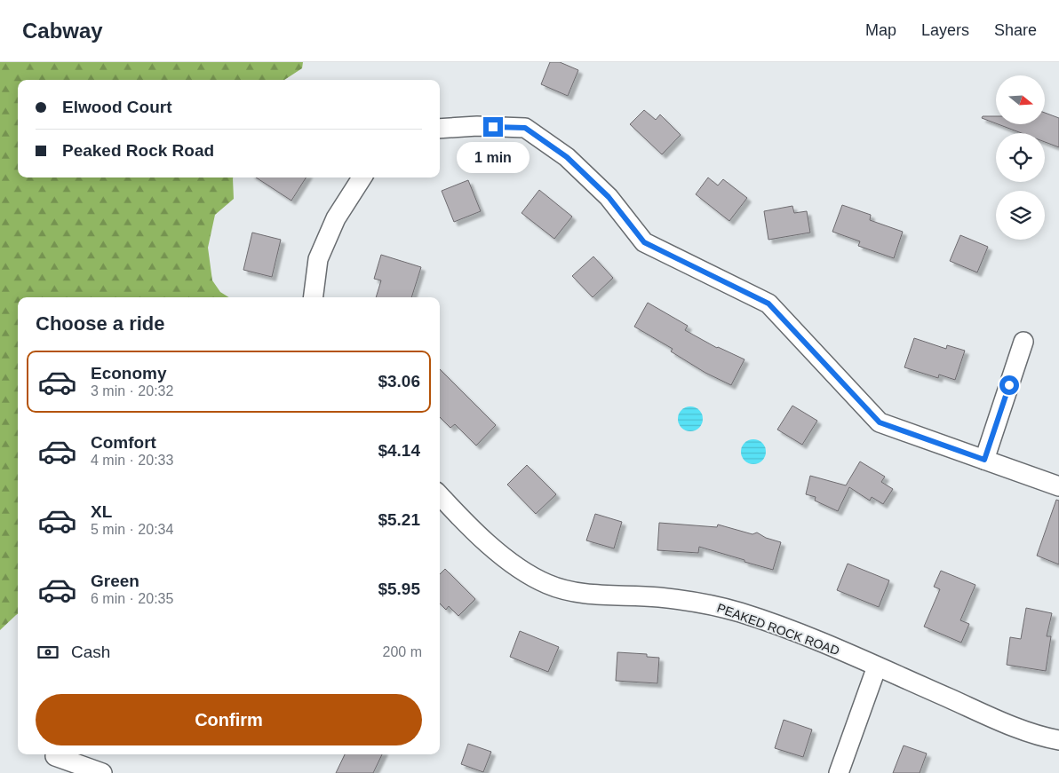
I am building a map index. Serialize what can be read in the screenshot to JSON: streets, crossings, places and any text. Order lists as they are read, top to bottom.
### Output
{
  "streets": {
    "street": ["PEAKED ROCK ROAD"]
  },
  "north": "right",
  "page": {
    "header": "Cabway",
    "nav": ["Map", "Layers", "Share"],
    "banner": ["Elwood Court", "Peaked Rock Road"],
    "bubble": "1 min",
    "heading": "Choose a ride",
    "list": [
      {
        "name": "Economy",
        "note": "3 min · 20:32",
        "value": "$3.06"
      },
      {
        "name": "Comfort",
        "note": "4 min · 20:33",
        "value": "$4.14"
      },
      {
        "name": "XL",
        "note": "5 min · 20:34",
        "value": "$5.21"
      },
      {
        "name": "Green",
        "note": "6 min · 20:35",
        "value": "$5.95"
      }
    ],
    "pay": ["Cash", "200 m"],
    "buttons": "Confirm"
  }
}
